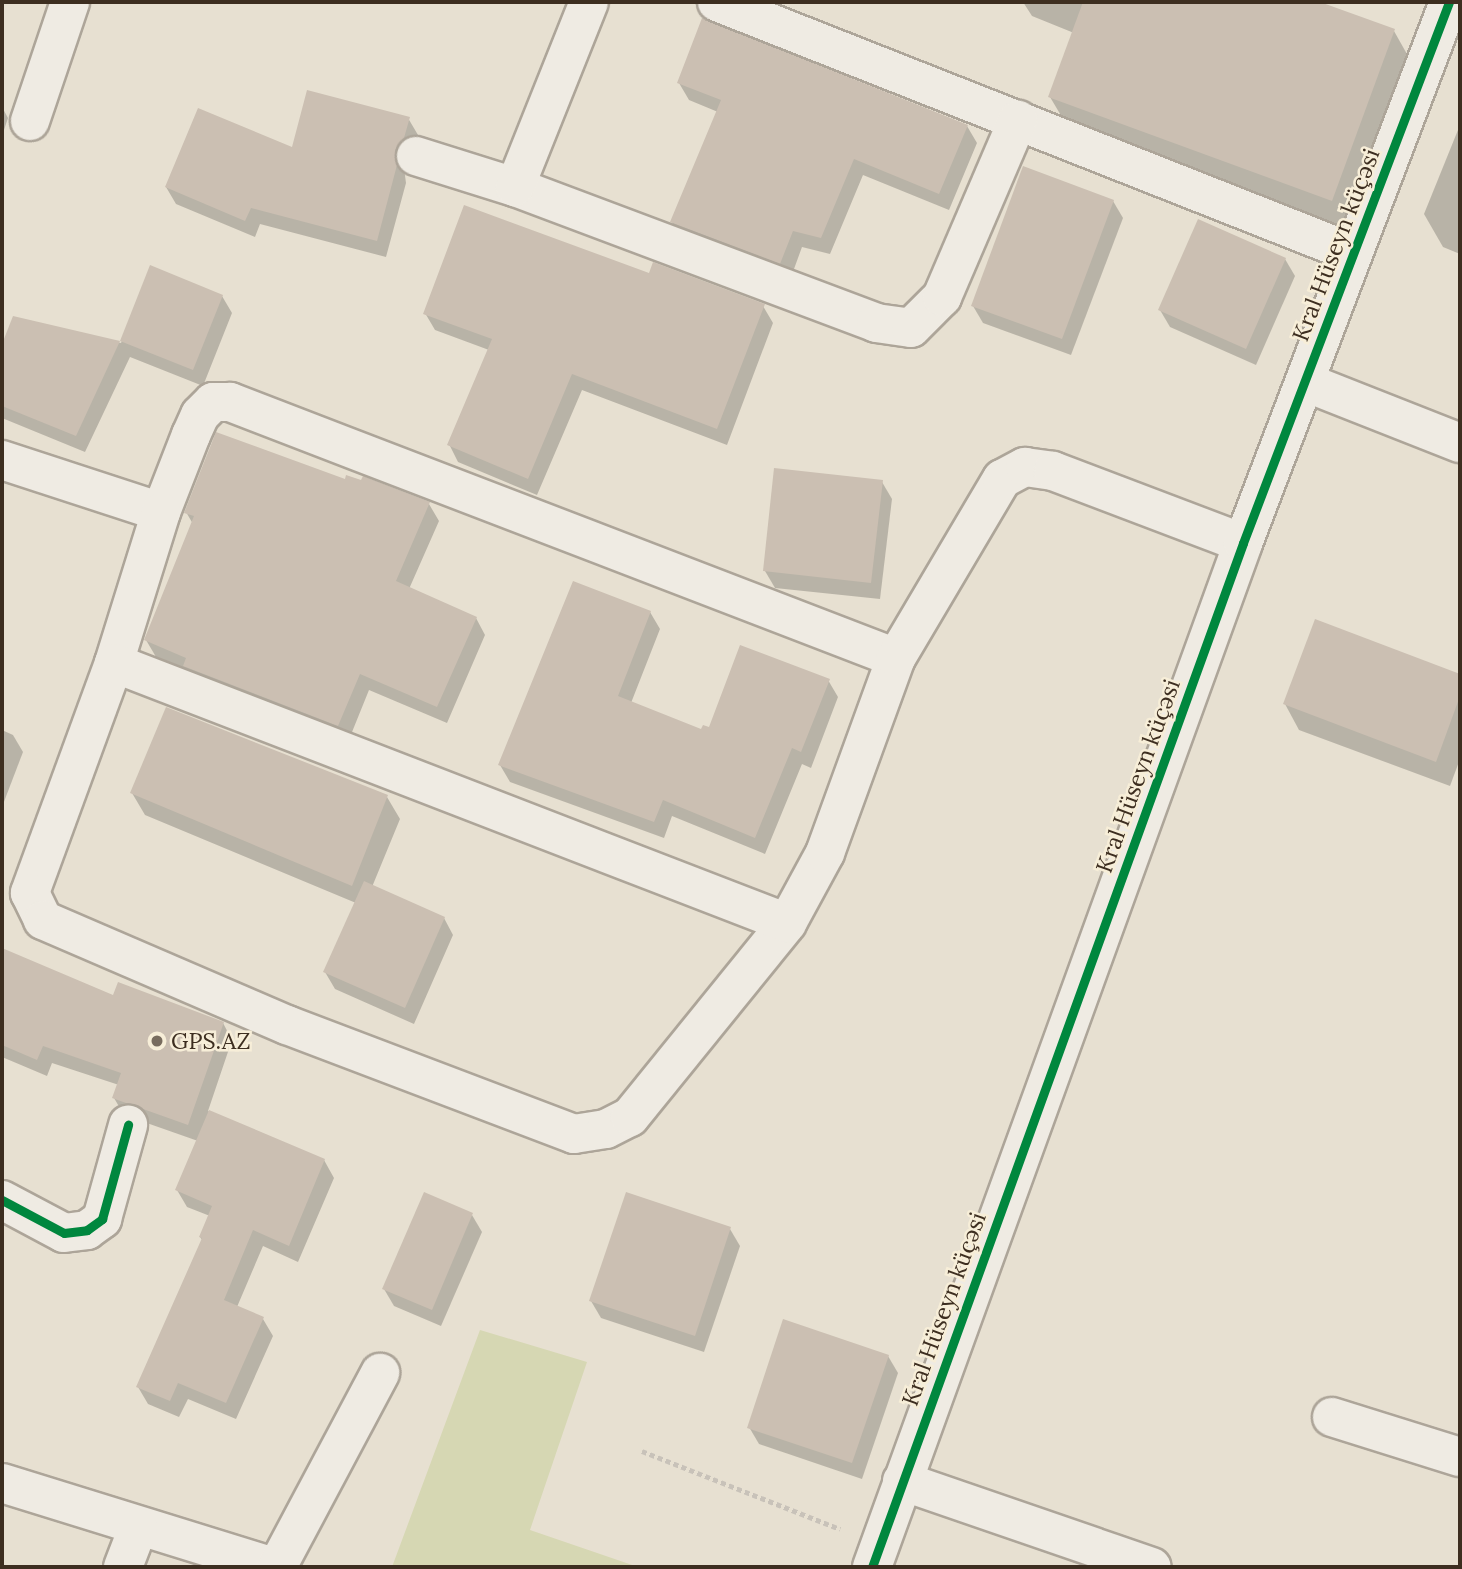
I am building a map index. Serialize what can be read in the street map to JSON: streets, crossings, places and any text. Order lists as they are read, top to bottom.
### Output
{
  "streets": {
    "street": ["Kral Hüseyn küçəsi"]
  },
  "places": ["GPS.AZ"]
}
